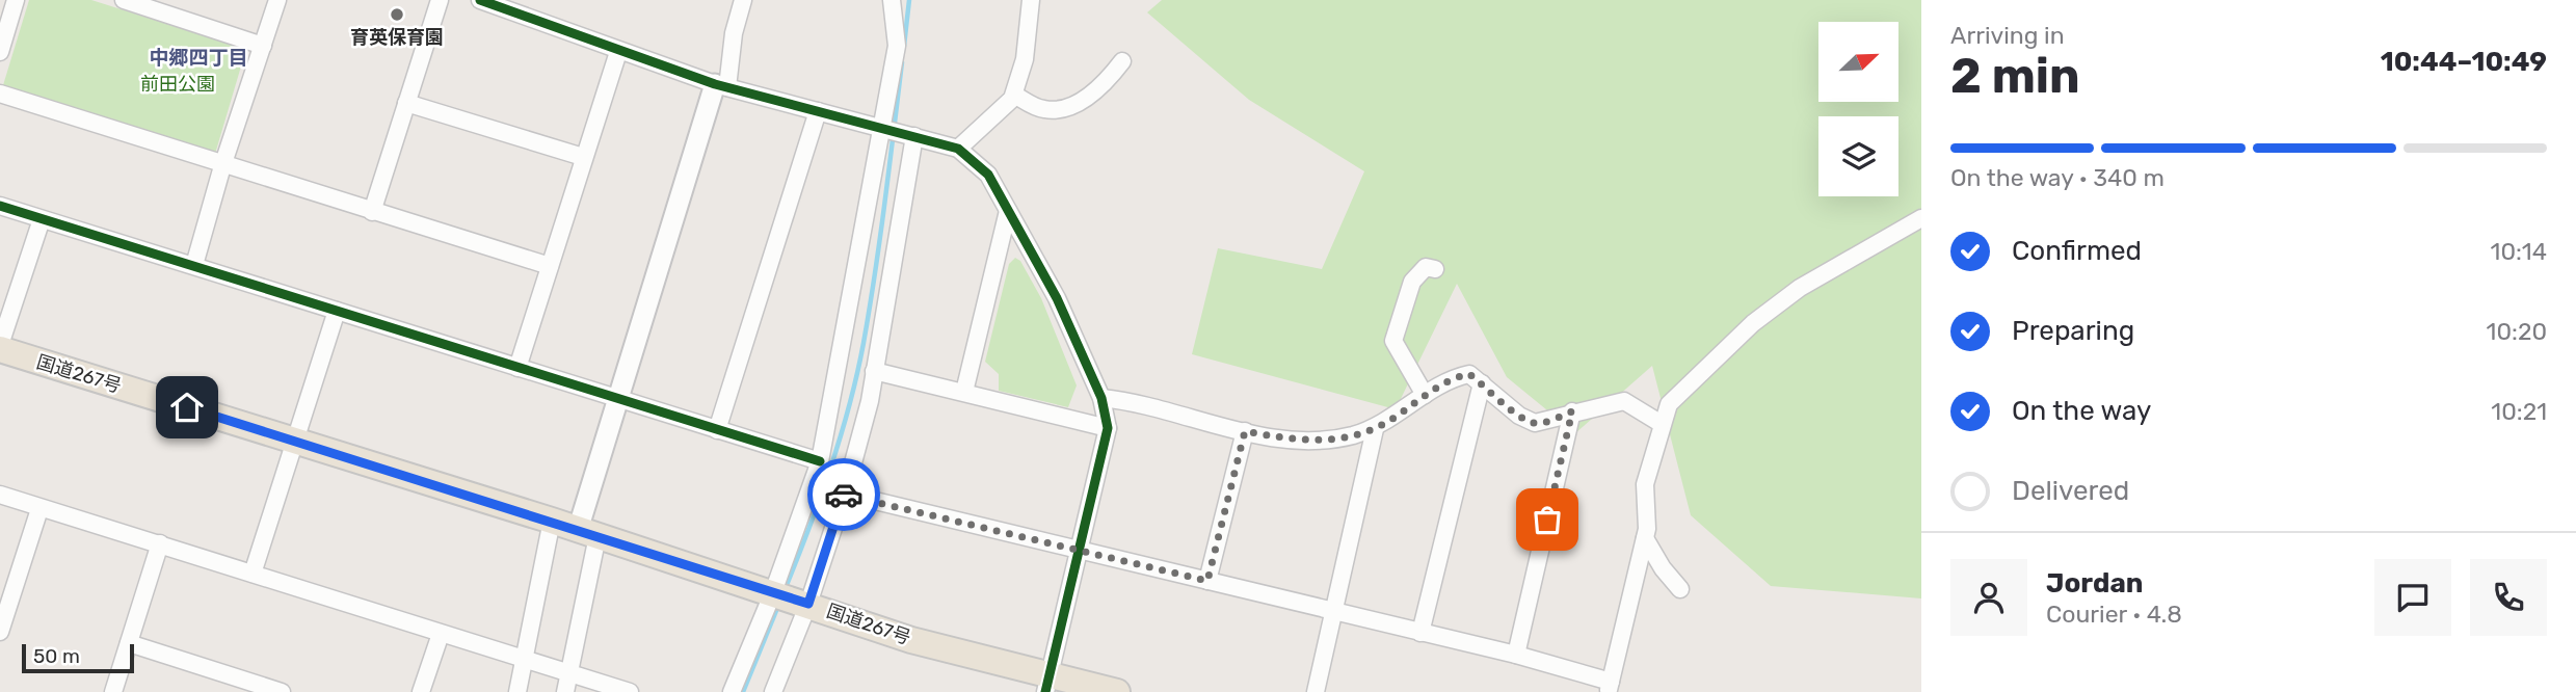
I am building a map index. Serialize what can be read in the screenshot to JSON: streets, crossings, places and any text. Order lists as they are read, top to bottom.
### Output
{
  "streets": {
    "highway": ["国道267号"]
  },
  "districts": ["中郷四丁目"],
  "parks": ["前田公園"],
  "places": ["育英保育園"],
  "scale_bar": "50 m",
  "north": "top right",
  "page": {
    "heading": ["2 min", "Arriving in", "10:44–10:49"],
    "panel": ["Jordan", "Courier · 4.8"],
    "bar": "On the way · 340 m",
    "list": [
      ["Confirmed", "10:14"],
      ["Preparing", "10:20"],
      ["On the way", "10:21"],
      "Delivered"
    ],
    "scale": "50 m"
  }
}
